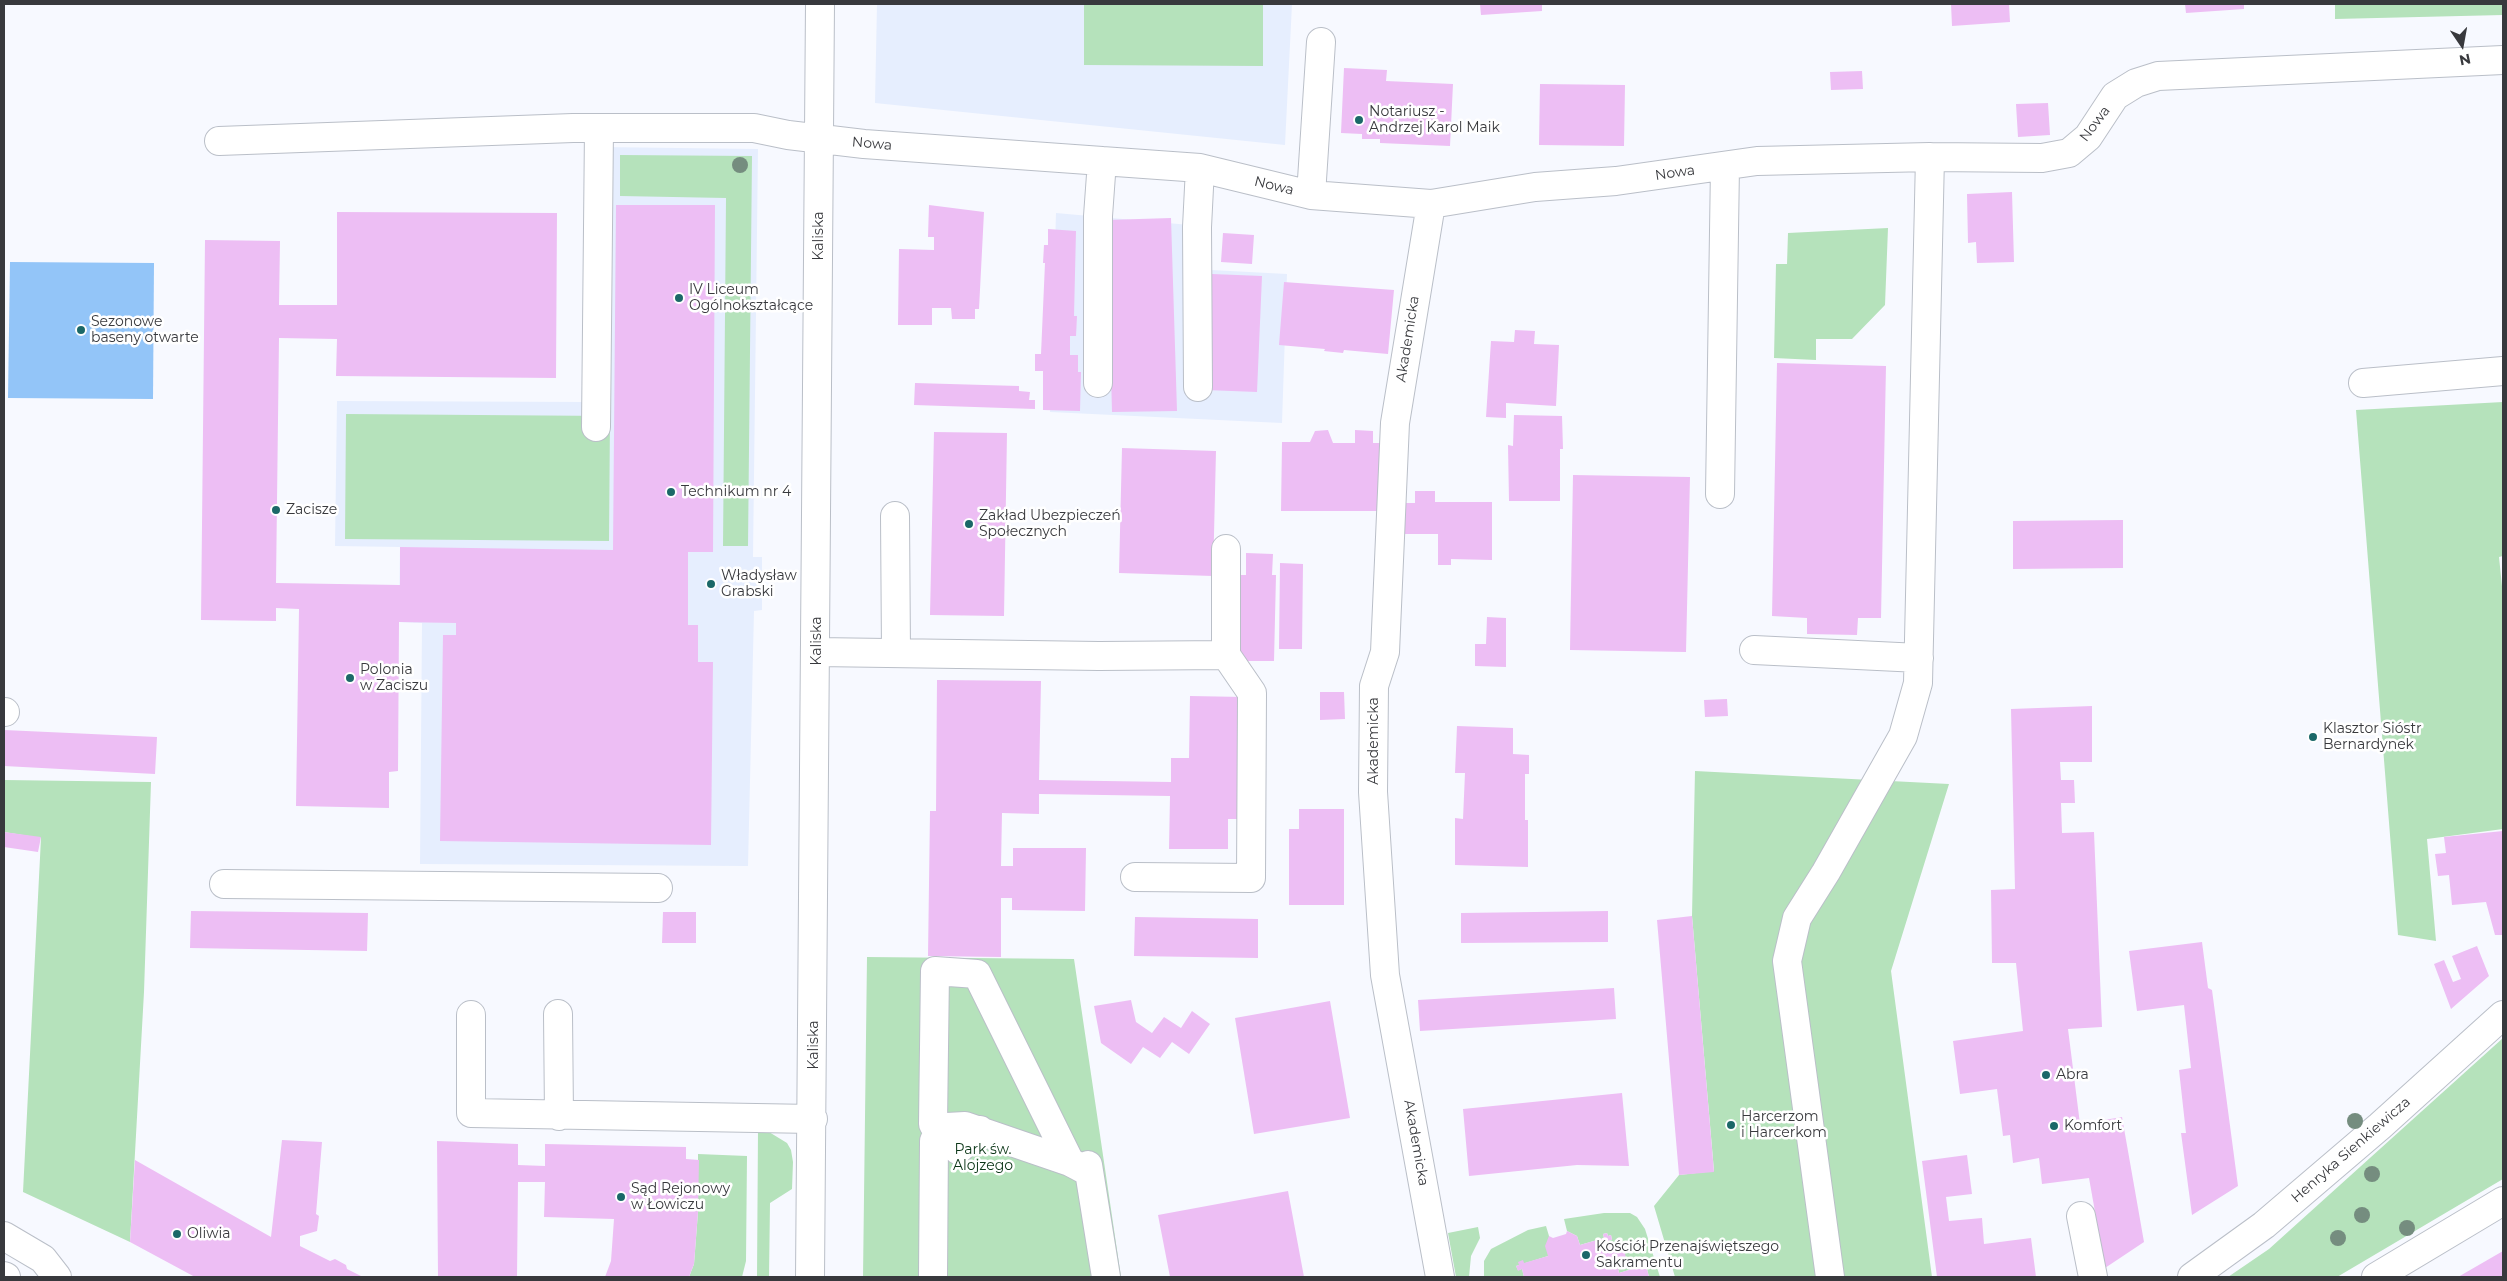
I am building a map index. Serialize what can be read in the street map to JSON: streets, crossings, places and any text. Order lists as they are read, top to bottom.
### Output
{
  "streets": {
    "street": [
      "Nowa",
      "Kaliska",
      "Akademicka",
      "Henryka Sienkiewicza"
    ]
  },
  "crossings": [
    ["Nowa", "Kaliska"],
    ["Nowa", "Akademicka"]
  ],
  "parks": ["Park św. Alojzego"],
  "places": [
    "Notariusz - Andrzej Karol Maik",
    "IV Liceum Ogólnokształcące",
    "Sezonowe baseny otwarte",
    "Technikum nr 4",
    "Zacisze",
    "Zakład Ubezpieczeń Społecznych",
    "Władysław Grabski",
    "Polonia w Zaciszu",
    "Klasztor Sióstr Bernardynek",
    "Abra",
    "Harcerzom i Harcerkom",
    "Komfort",
    "Sąd Rejonowy w Łowiczu",
    "Oliwia",
    "Kościół Przenajświętszego Sakramentu"
  ],
  "north": "bottom"
}
